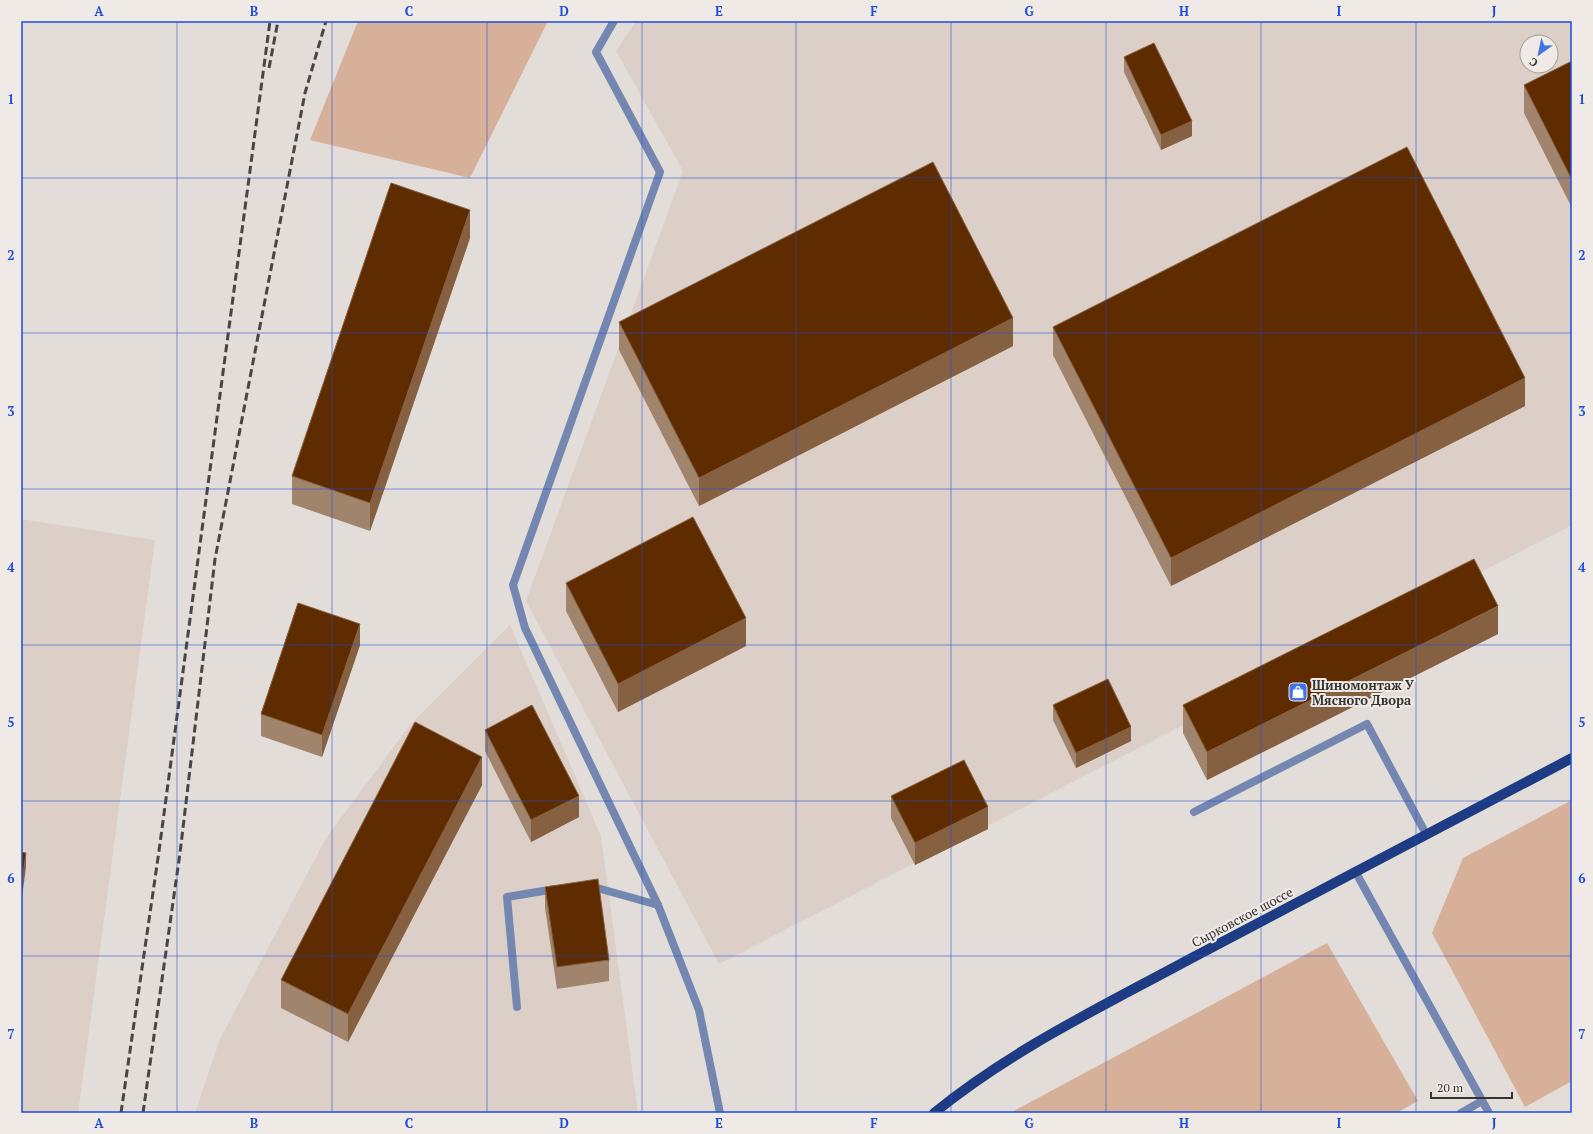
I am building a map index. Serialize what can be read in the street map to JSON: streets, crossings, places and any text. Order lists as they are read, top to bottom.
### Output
{
  "streets": {
    "main road": ["Сырковское шоссе"]
  },
  "places": {
    "shop": ["Шиномонтаж У Мясного Двора"]
  },
  "scale_bar": "20 m",
  "north": "bottom left",
  "grid": {
    "columns": [
      "A",
      "B",
      "C",
      "D",
      "E",
      "F",
      "G",
      "H",
      "I",
      "J"
    ],
    "rows": [
      "1",
      "2",
      "3",
      "4",
      "5",
      "6",
      "7"
    ]
  }
}
